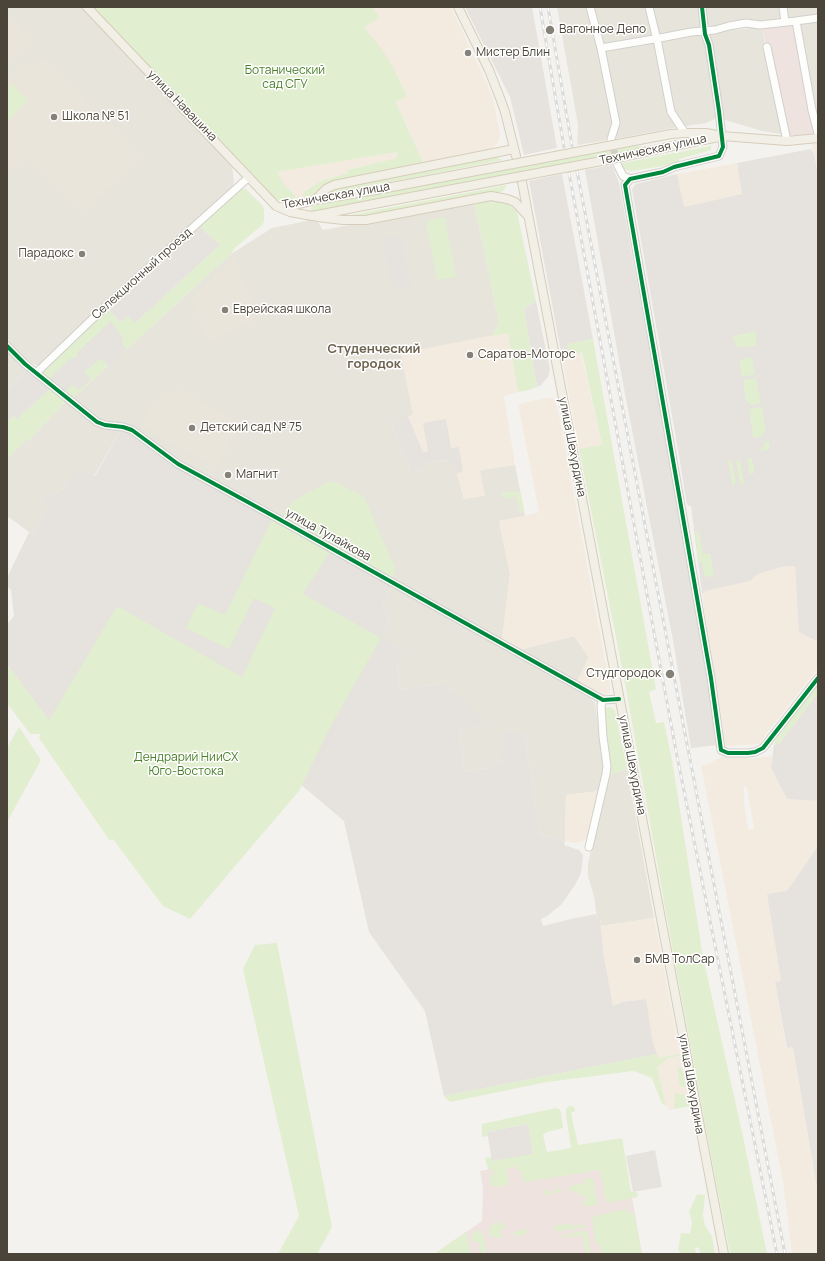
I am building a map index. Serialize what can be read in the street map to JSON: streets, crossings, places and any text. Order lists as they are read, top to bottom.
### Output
{
  "streets": {
    "main road": ["улица Навашина", "Техническая улица", "улица Шехурдина"],
    "street": ["Селекционный проезд", "улица Тулайкова"]
  },
  "crossings": [
    ["улица Навашина", "Техническая улица"],
    ["улица Навашина", "Селекционный проезд"],
    ["Селекционный проезд", "улица Тулайкова"]
  ],
  "districts": ["Студенческий городок"],
  "parks": ["Ботанический сад СГУ", "Дендрарий НииСХ Юго-Востока"],
  "places": [
    "Вагонное Депо",
    "Мистер Блин",
    "Школа № 51",
    "Парадокс",
    "Еврейская школа",
    "Саратов-Моторс",
    "Детский сад № 75",
    "Магнит",
    "Студгородок",
    "БМВ ТолСар"
  ]
}
